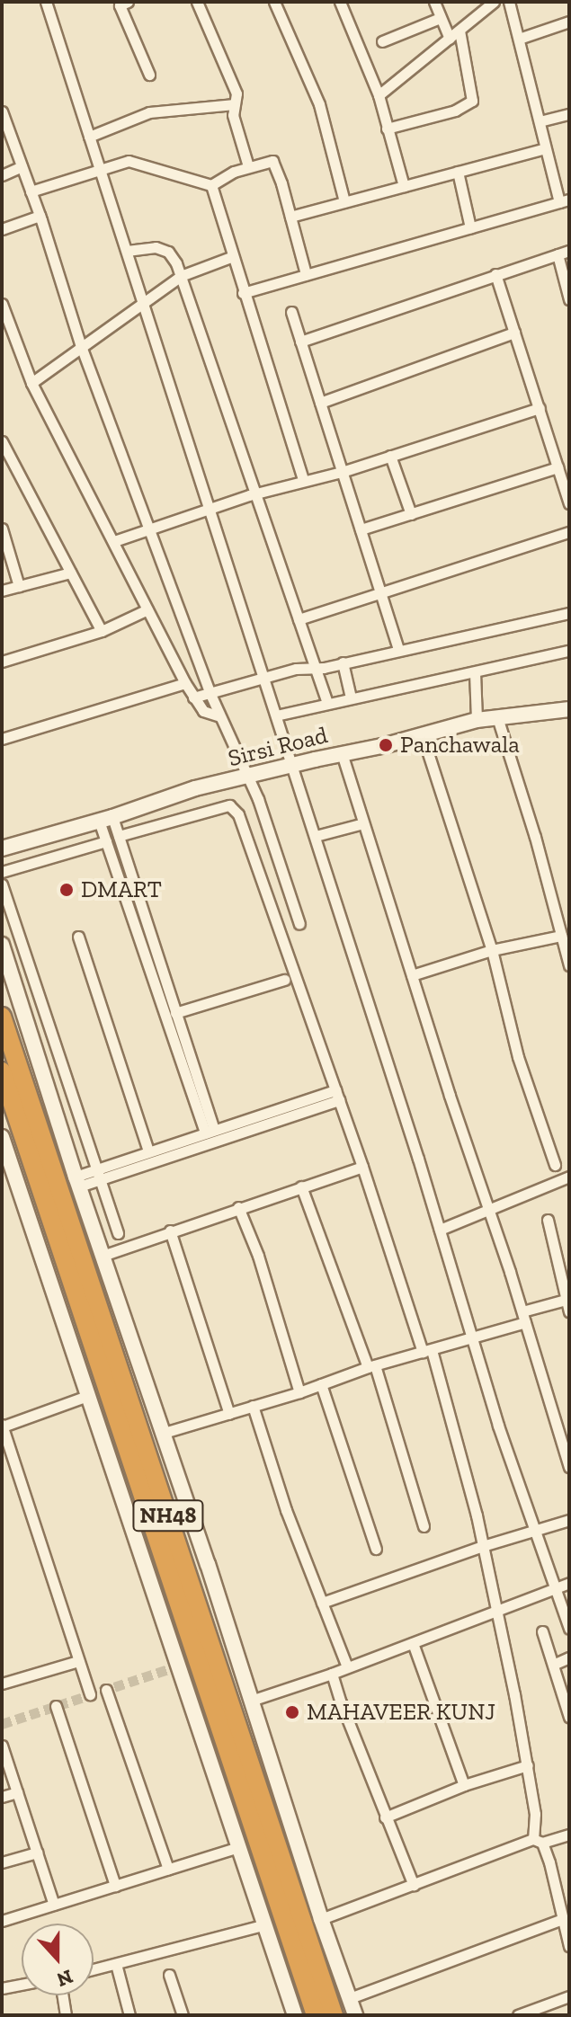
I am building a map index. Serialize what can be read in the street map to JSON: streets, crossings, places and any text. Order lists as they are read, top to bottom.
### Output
{
  "streets": {
    "highway": ["NH48"],
    "street": ["Sirsi Road"]
  },
  "places": ["Panchawala", "DMART", "MAHAVEER KUNJ"],
  "north": "bottom"
}
